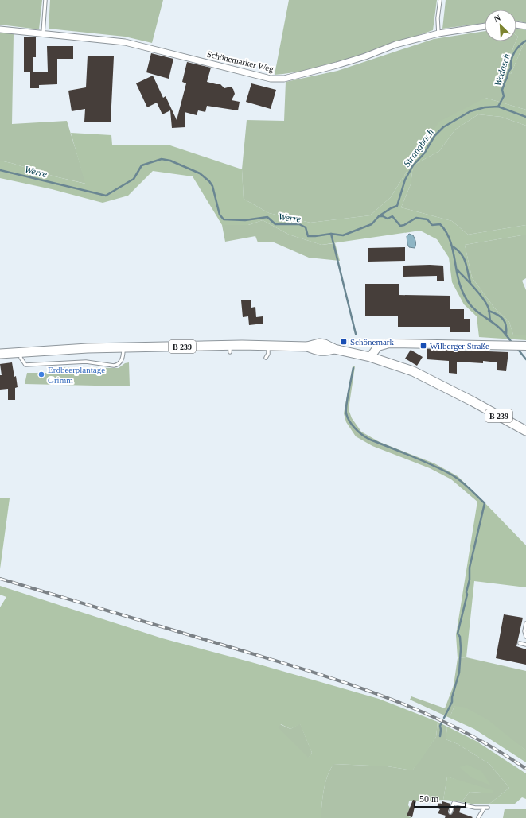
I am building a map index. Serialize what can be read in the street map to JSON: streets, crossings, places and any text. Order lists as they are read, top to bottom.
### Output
{
  "streets": {
    "main road": ["B 239"],
    "street": ["Schönemarker Weg"]
  },
  "water": ["Wedasch", "Strangbach", "Werre"],
  "places": {
    "transit": ["Schönemark", "Wilberger Straße"],
    "other": ["Erdbeerplantage Grimm"]
  },
  "scale_bar": "50 m",
  "north": "top left"
}
